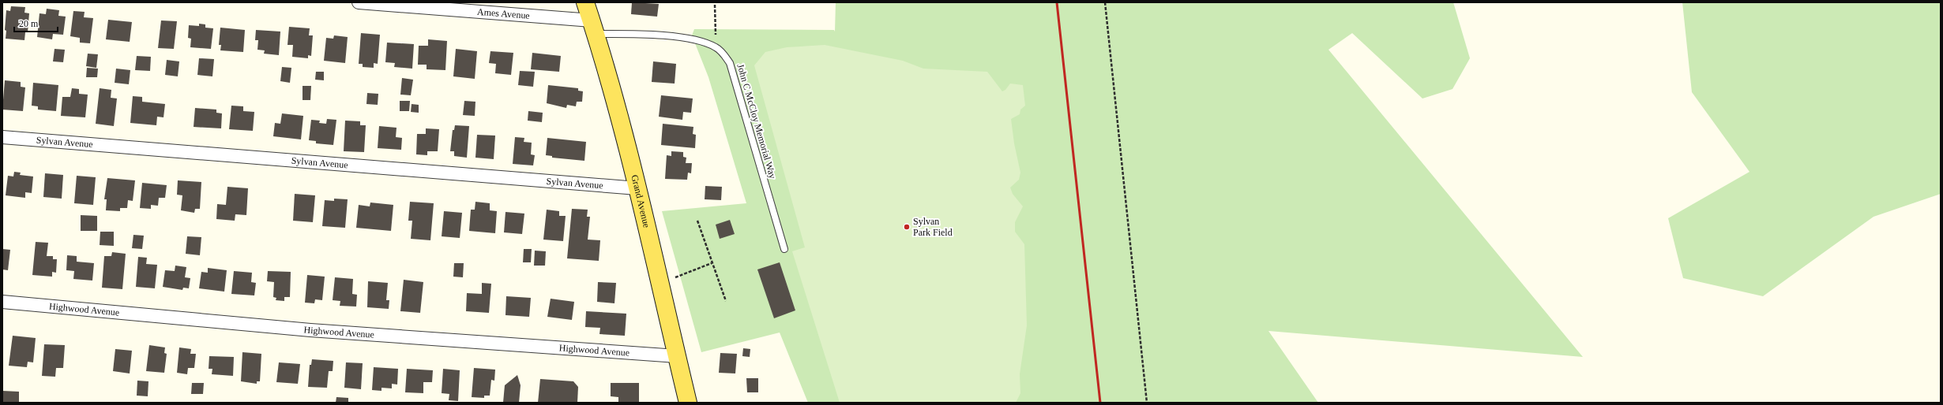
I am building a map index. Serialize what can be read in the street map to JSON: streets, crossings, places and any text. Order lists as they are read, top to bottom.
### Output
{
  "streets": {
    "main road": ["Grand Avenue"],
    "street": ["Ames Avenue", "Sylvan Avenue", "Highwood Avenue"],
    "lane": ["John C McCloy Memorial Way"]
  },
  "crossings": [
    ["Ames Avenue", "John C McCloy Memorial Way"],
    ["Ames Avenue", "Grand Avenue"],
    ["John C McCloy Memorial Way", "Grand Avenue"],
    ["Sylvan Avenue", "Grand Avenue"],
    ["Grand Avenue", "Highwood Avenue"]
  ],
  "places": ["Sylvan Park Field"],
  "scale_bar": "20 m"
}
